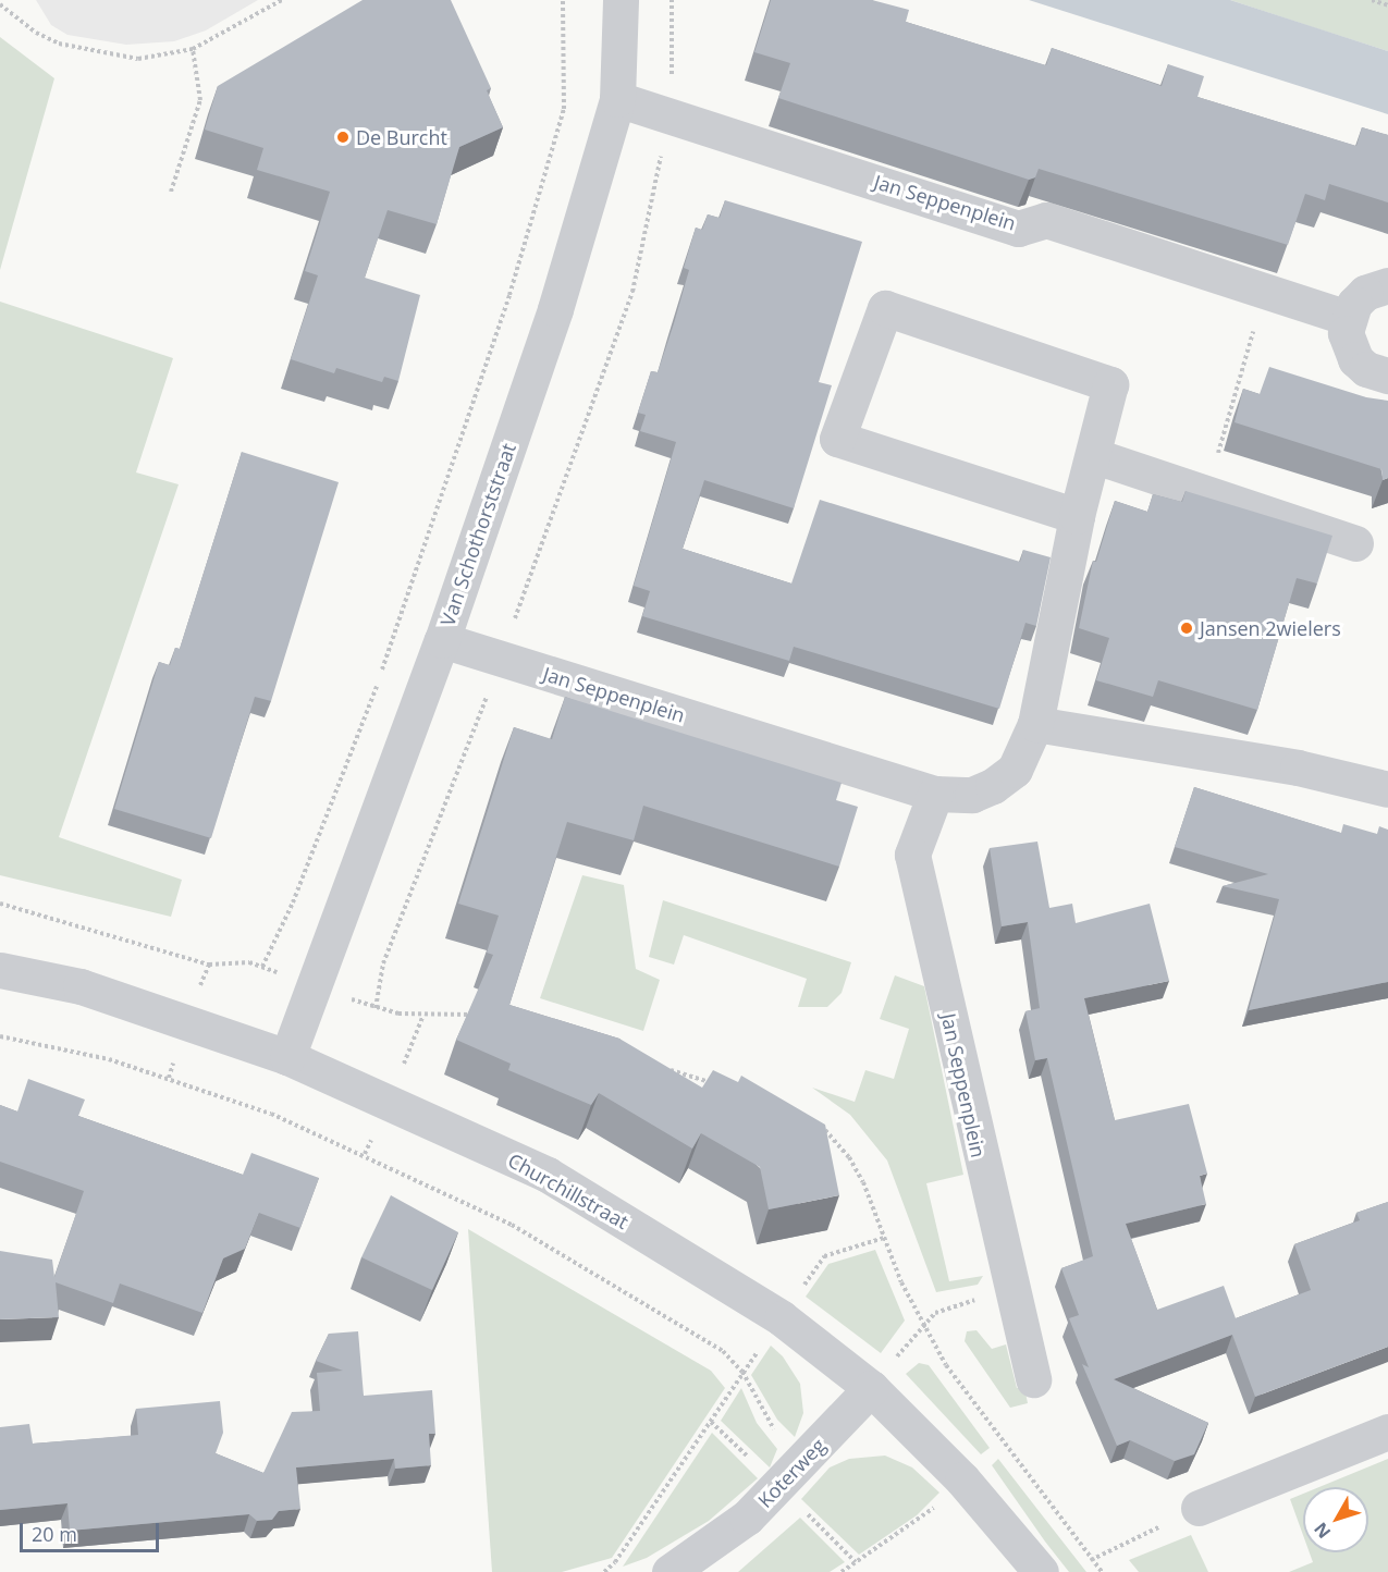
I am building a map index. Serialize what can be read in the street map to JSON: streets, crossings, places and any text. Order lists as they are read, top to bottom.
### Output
{
  "streets": {
    "street": [
      "Jan Seppenplein",
      "Van Schothorststraat",
      "Churchillstraat",
      "Koterweg"
    ]
  },
  "crossings": [
    ["Jan Seppenplein", "Van Schothorststraat"],
    ["Van Schothorststraat", "Churchillstraat"],
    ["Churchillstraat", "Koterweg"]
  ],
  "places": ["De Burcht", "Jansen 2wielers"],
  "scale_bar": "20 m",
  "north": "bottom left"
}
